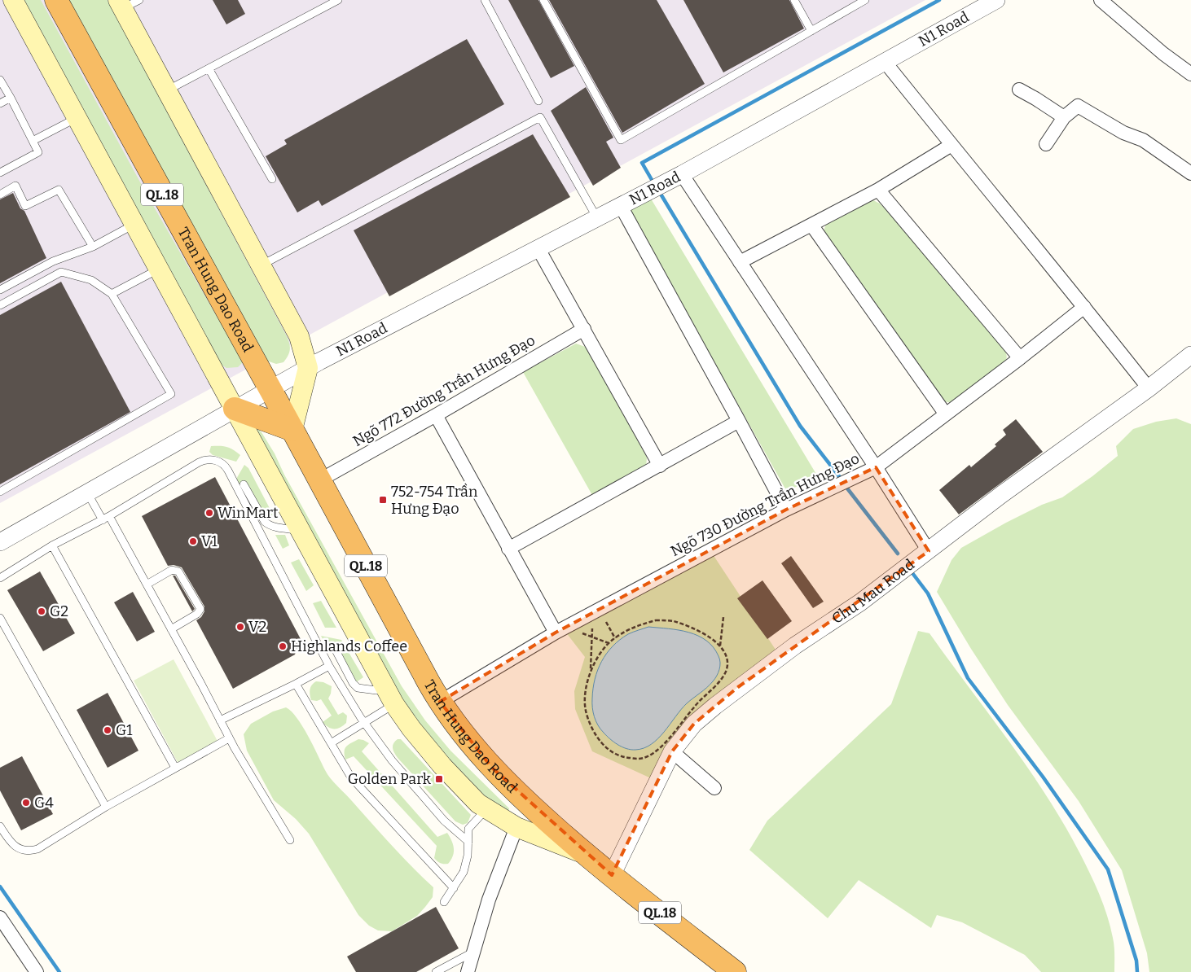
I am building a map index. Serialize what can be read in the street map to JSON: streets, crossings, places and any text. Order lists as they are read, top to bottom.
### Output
{
  "streets": {
    "highway": ["QL.18", "Tran Hung Dao Road"],
    "street": [
      "N1 Road",
      "Ngõ 772 Đường Trần Hưng Đạo",
      "Ngõ 730 Đường Trần Hưng Đạo",
      "Chu Mau Road"
    ]
  },
  "crossings": [
    ["N1 Road", "Tran Hung Dao Road"],
    ["Tran Hung Dao Road", "Ngõ 772 Đường Trần Hưng Đạo"],
    ["Tran Hung Dao Road", "Ngõ 730 Đường Trần Hưng Đạo"],
    ["Tran Hung Dao Road", "Chu Mau Road"]
  ],
  "places": {
    "transit": ["752-754 Trần Hưng Đạo", "Golden Park"],
    "other": [
      "WinMart",
      "V1",
      "G2",
      "V2",
      "Highlands Coffee",
      "G1",
      "G4"
    ]
  }
}
